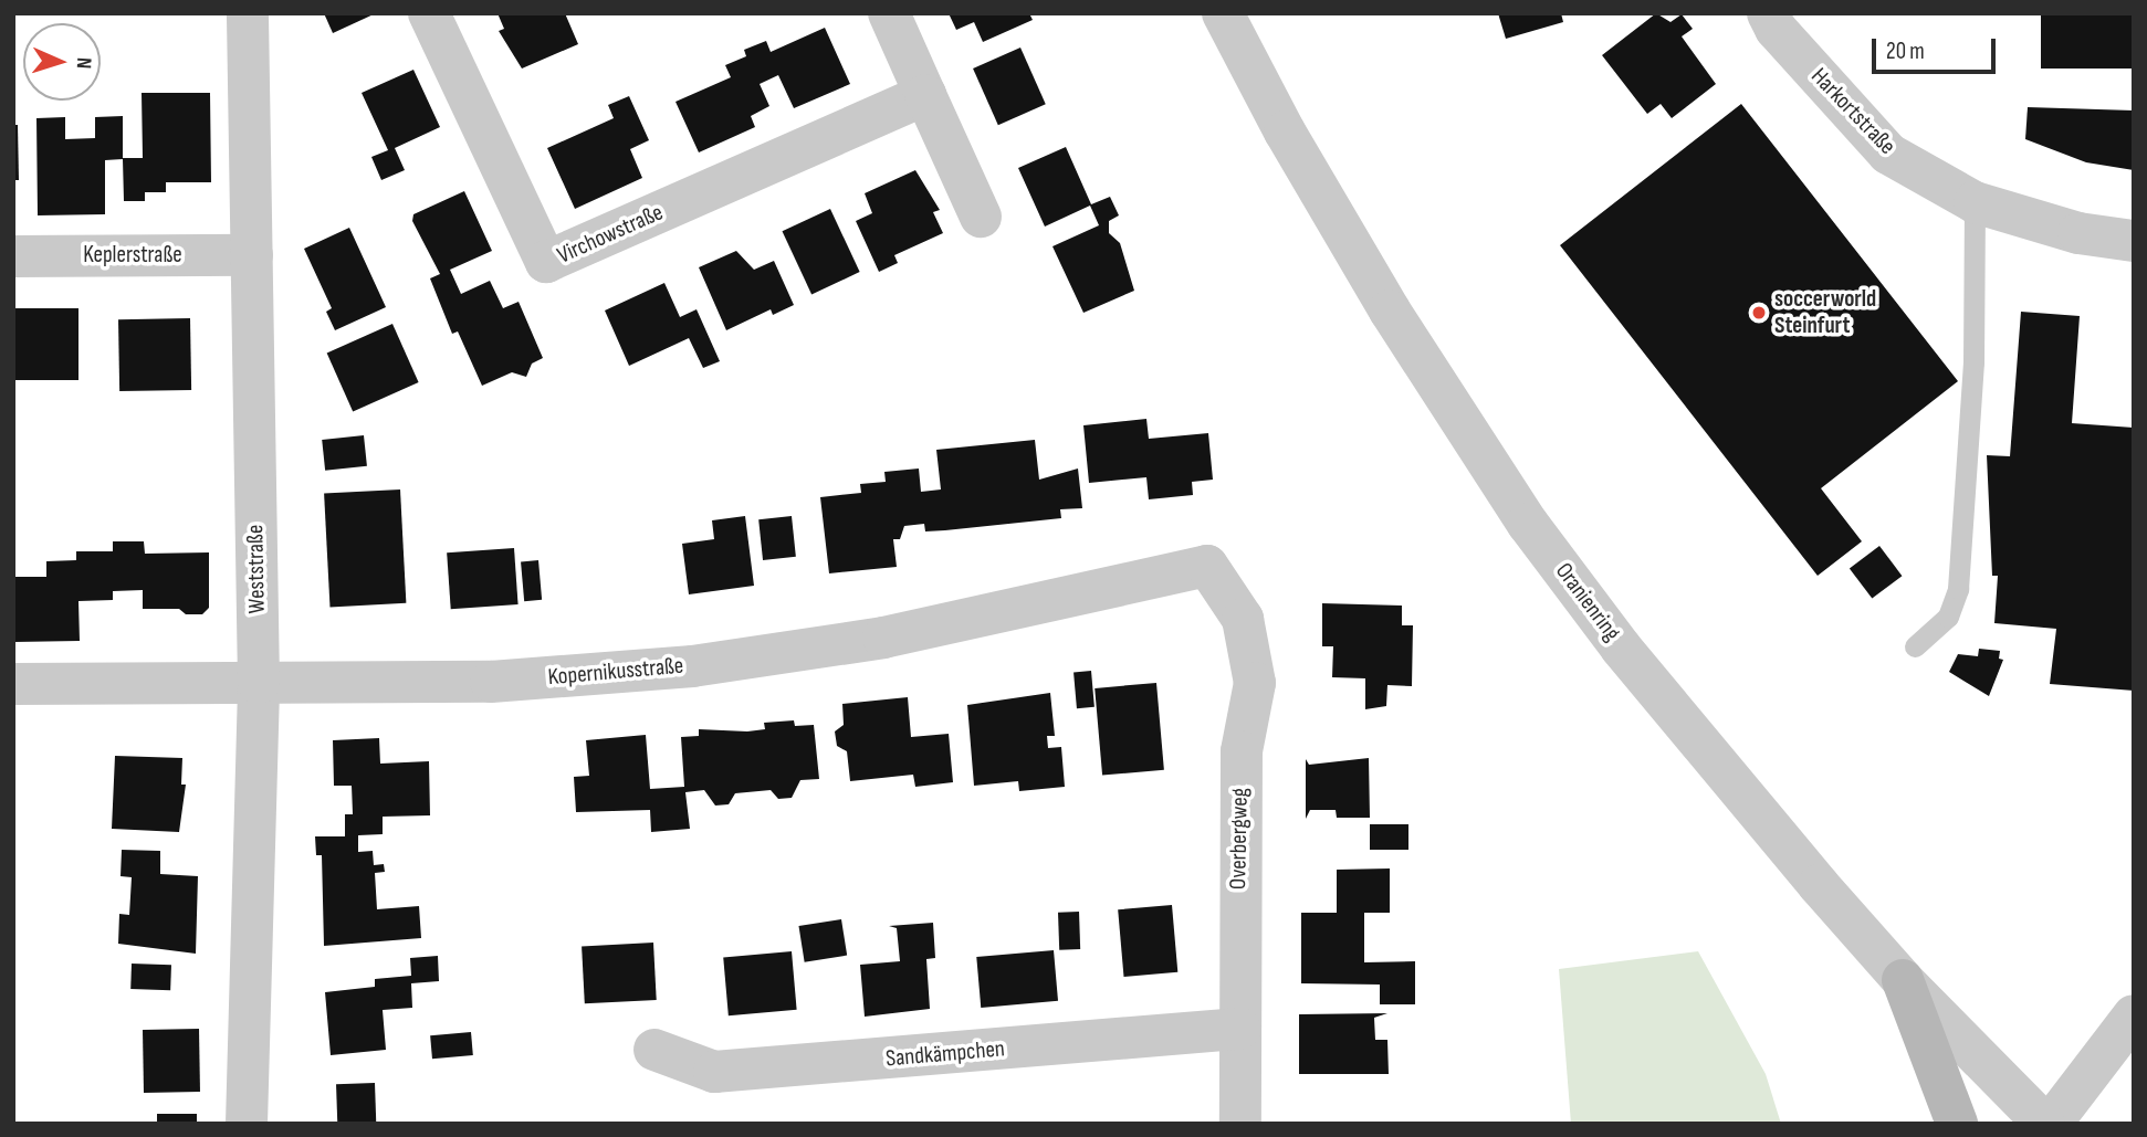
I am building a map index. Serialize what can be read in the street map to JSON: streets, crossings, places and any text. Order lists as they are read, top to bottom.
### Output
{
  "streets": {
    "street": [
      "Harkortstraße",
      "Virchowstraße",
      "Keplerstraße",
      "Weststraße",
      "Oranienring",
      "Kopernikusstraße",
      "Overbergweg",
      "Sandkämpchen"
    ]
  },
  "crossings": [
    ["Keplerstraße", "Weststraße"],
    ["Weststraße", "Kopernikusstraße"],
    ["Kopernikusstraße", "Overbergweg"],
    ["Overbergweg", "Sandkämpchen"]
  ],
  "places": ["soccerworld Steinfurt"],
  "scale_bar": "20 m",
  "north": "right"
}
